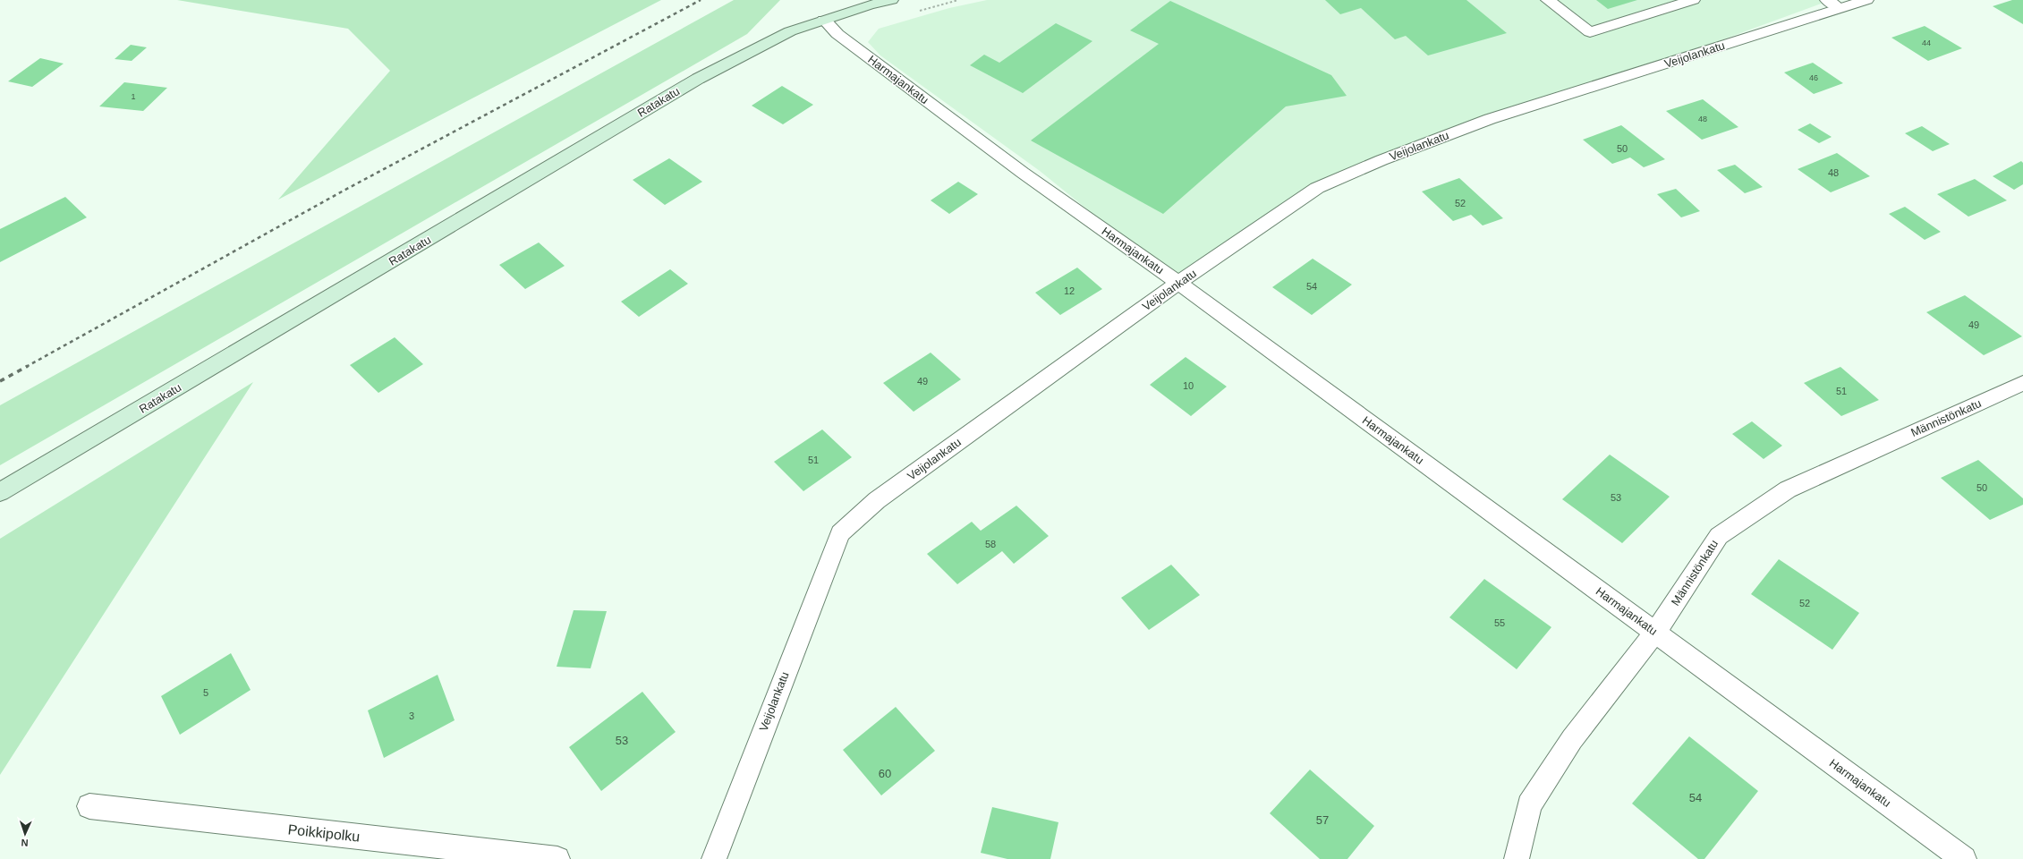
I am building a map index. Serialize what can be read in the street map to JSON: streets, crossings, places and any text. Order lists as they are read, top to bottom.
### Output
{
  "streets": {
    "street": [
      "Veijolankatu",
      "Harmajankatu",
      "Ratakatu",
      "Männistönkatu",
      "Poikkipolku"
    ]
  },
  "crossings": [
    ["Veijolankatu", "Harmajankatu"],
    ["Harmajankatu", "Ratakatu"],
    ["Harmajankatu", "Männistönkatu"]
  ],
  "house_numbers": [
    "44",
    "46",
    "1",
    "48",
    "50",
    "48",
    "52",
    "54",
    "12",
    "49",
    "49",
    "10",
    "51",
    "51",
    "50",
    "53",
    "58",
    "52",
    "55",
    "5",
    "3",
    "53",
    "60",
    "54",
    "57"
  ],
  "north": "bottom"
}
